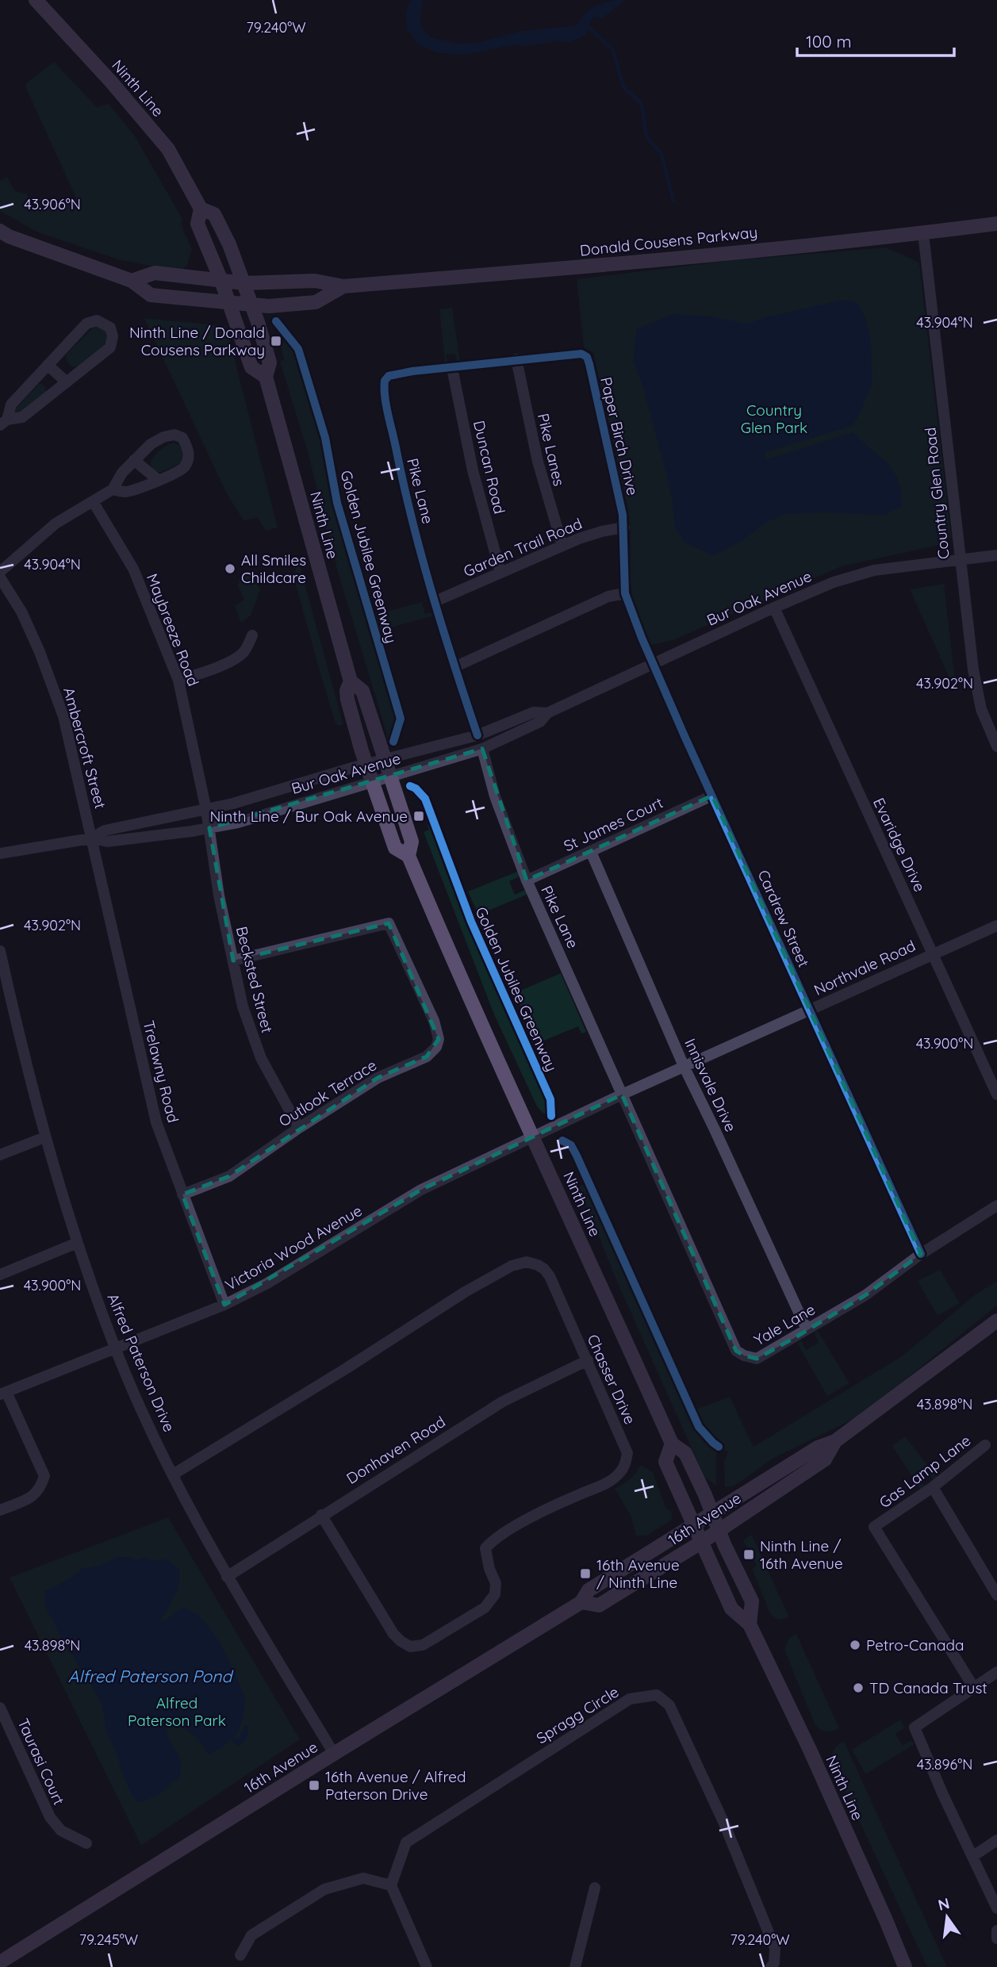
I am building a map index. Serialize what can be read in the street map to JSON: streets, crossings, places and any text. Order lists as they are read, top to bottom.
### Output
{
  "streets": {
    "main road": ["Ninth Line", "Donald Cousens Parkway", "16th Avenue"],
    "street": [
      "Paper Birch Drive",
      "Pike Lanes",
      "Duncan Road",
      "Pike Lane",
      "Country Glen Road",
      "Garden Trail Road",
      "Bur Oak Avenue",
      "Maybreeze Road",
      "Ambercroft Street",
      "St James Court",
      "Evaridge Drive",
      "Cardrew Street",
      "Northvale Road",
      "Becksted Street",
      "Trelawny Road",
      "Innisvale Drive",
      "Outlook Terrace",
      "Victoria Wood Avenue",
      "Yale Lane",
      "Alfred Paterson Drive",
      "Chasser Drive",
      "Donhaven Road",
      "Gas Lamp Lane",
      "Spragg Circle",
      "Taurasi Court"
    ],
    "cycle path": ["Golden Jubilee Greenway"]
  },
  "crossings": [
    ["Ninth Line", "Donald Cousens Parkway"],
    ["Ninth Line", "Bur Oak Avenue"],
    ["Ninth Line", "Northvale Road"],
    ["Ninth Line", "Victoria Wood Avenue"],
    ["Ninth Line", "16th Avenue"],
    ["Donald Cousens Parkway", "Country Glen Road"],
    ["Paper Birch Drive", "Pike Lanes"],
    ["Paper Birch Drive", "Pike Lane"],
    ["Paper Birch Drive", "Garden Trail Road"],
    ["Paper Birch Drive", "Cardrew Street"],
    ["Pike Lanes", "Pike Lane"],
    ["Pike Lanes", "Garden Trail Road"],
    ["Duncan Road", "Pike Lane"],
    ["Duncan Road", "Garden Trail Road"],
    ["Pike Lane", "Garden Trail Road"],
    ["Pike Lane", "Bur Oak Avenue"],
    ["Pike Lane", "St James Court"],
    ["Pike Lane", "Northvale Road"],
    ["Pike Lane", "Yale Lane"],
    ["Country Glen Road", "Bur Oak Avenue"],
    ["Bur Oak Avenue", "Maybreeze Road"],
    ["Bur Oak Avenue", "Ambercroft Street"],
    ["Bur Oak Avenue", "Evaridge Drive"],
    ["Bur Oak Avenue", "Cardrew Street"],
    ["Bur Oak Avenue", "Becksted Street"],
    ["Bur Oak Avenue", "Trelawny Road"],
    ["Ambercroft Street", "Trelawny Road"],
    ["St James Court", "Cardrew Street"],
    ["St James Court", "Innisvale Drive"],
    ["Evaridge Drive", "Northvale Road"],
    ["Cardrew Street", "Northvale Road"],
    ["Cardrew Street", "Yale Lane"],
    ["Northvale Road", "Innisvale Drive"],
    ["Northvale Road", "Victoria Wood Avenue"],
    ["Northvale Road", "Yale Lane"],
    ["Becksted Street", "Outlook Terrace"],
    ["Trelawny Road", "Outlook Terrace"],
    ["Trelawny Road", "Victoria Wood Avenue"],
    ["Innisvale Drive", "Yale Lane"],
    ["Victoria Wood Avenue", "Alfred Paterson Drive"],
    ["Alfred Paterson Drive", "Chasser Drive"],
    ["Alfred Paterson Drive", "Donhaven Road"],
    ["Alfred Paterson Drive", "16th Avenue"],
    ["Chasser Drive", "Donhaven Road"]
  ],
  "water": ["Alfred Paterson Pond"],
  "parks": ["Country Glen Park", "Alfred Paterson Park"],
  "places": {
    "transit": [
      "Ninth Line / Donald Cousens Parkway",
      "Ninth Line / Bur Oak Avenue",
      "Ninth Line / 16th Avenue",
      "16th Avenue / Ninth Line",
      "16th Avenue / Alfred Paterson Drive"
    ],
    "other": ["All Smiles Childcare", "Petro-Canada", "TD Canada Trust"]
  },
  "scale_bar": "100 m",
  "north": "top",
  "coordinates": [
    "79.240°W",
    "43.906°N",
    "43.904°N",
    "43.902°N",
    "43.900°N",
    "43.898°N",
    "43.896°N",
    "79.245°W"
  ]
}
